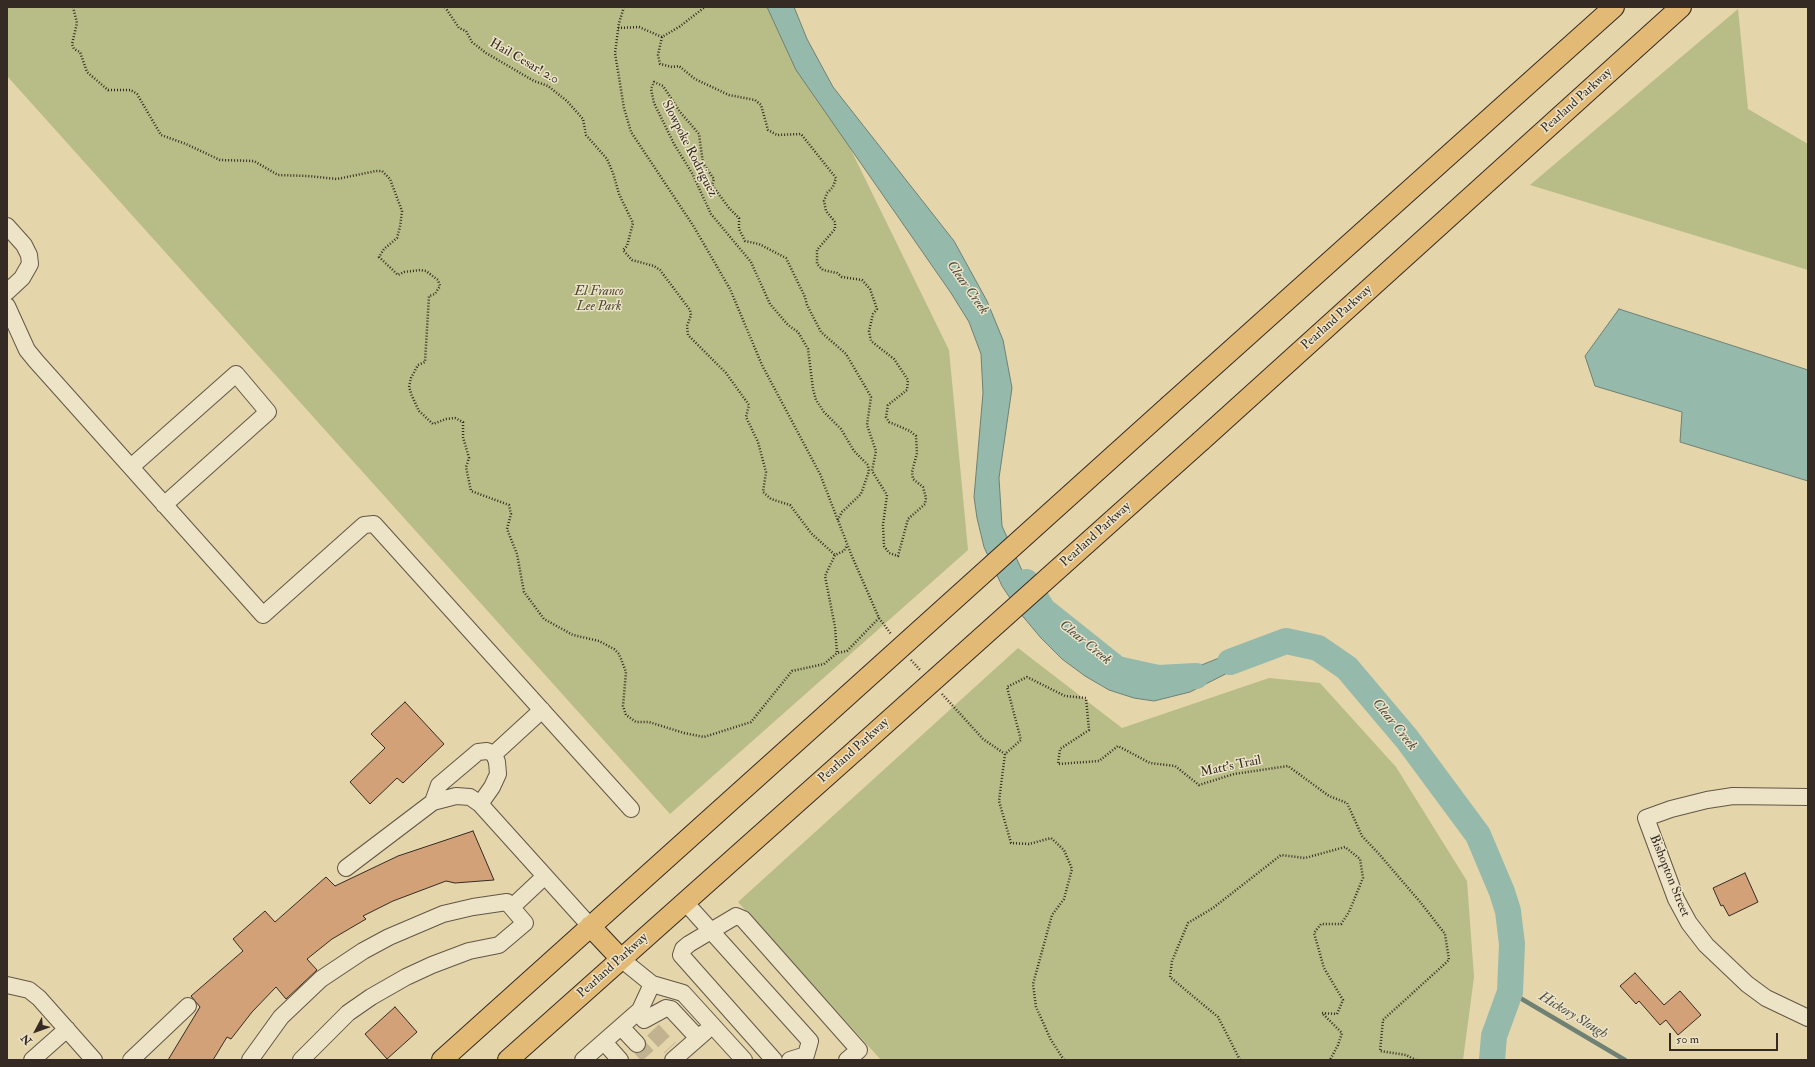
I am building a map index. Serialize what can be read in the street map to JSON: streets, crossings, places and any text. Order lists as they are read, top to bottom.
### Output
{
  "streets": {
    "main road": ["Pearland Parkway"],
    "street": ["Bishopton Street"],
    "path": ["Hail Cesar! 2.0", "Slowpoke Rodriguez", "Matt's Trail"]
  },
  "water": ["Clear Creek", "Hickory Slough"],
  "parks": ["El Franco Lee Park"],
  "scale_bar": "50 m",
  "north": "bottom left"
}
